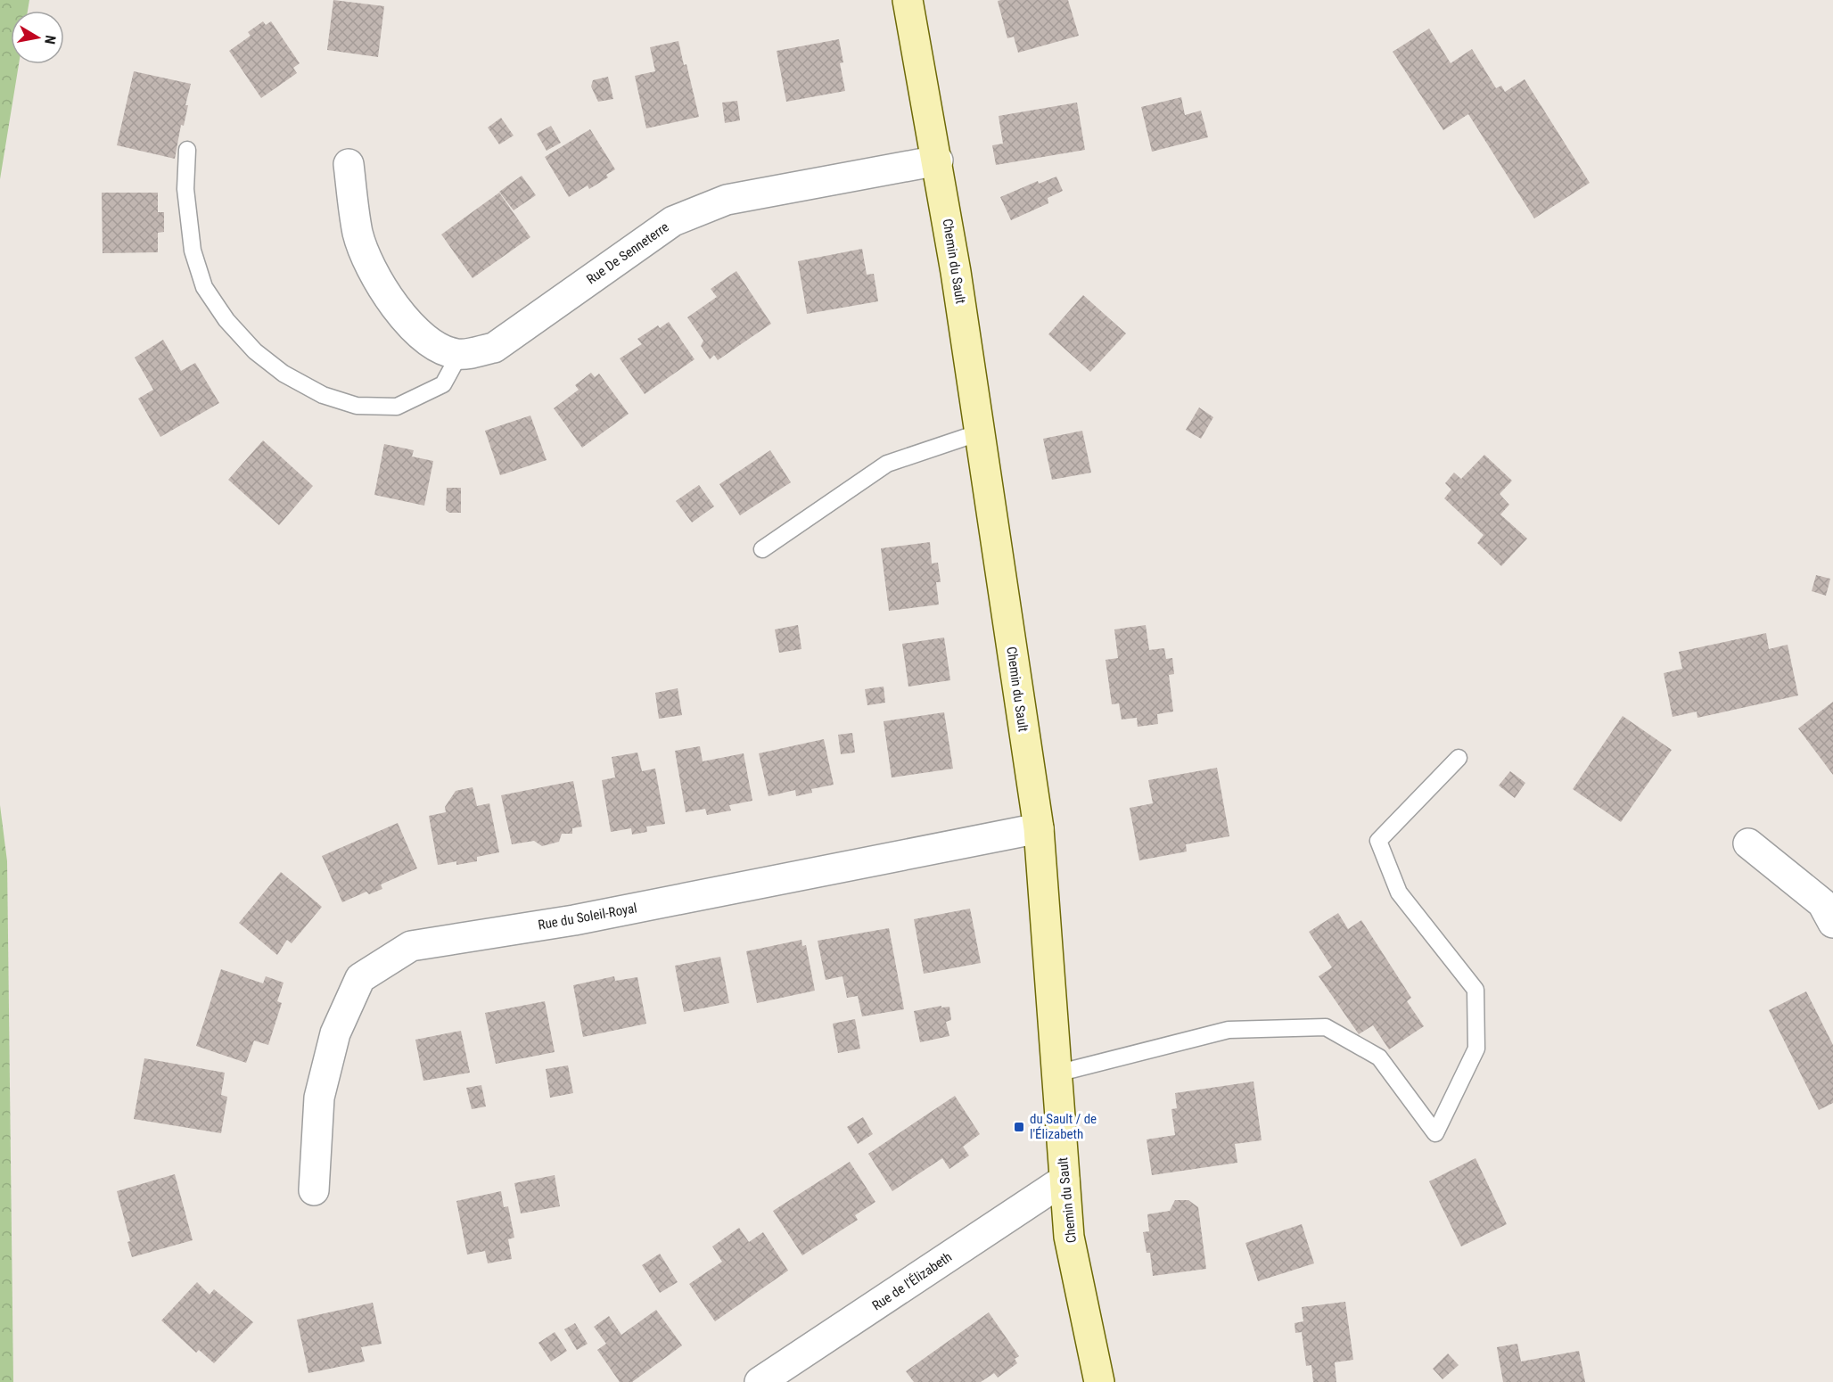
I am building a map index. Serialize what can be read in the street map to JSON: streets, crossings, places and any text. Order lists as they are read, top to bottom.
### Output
{
  "streets": {
    "street": [
      "Rue De Senneterre",
      "Chemin du Sault",
      "Rue du Soleil-Royal",
      "Rue de l'Élizabeth"
    ]
  },
  "crossings": [
    ["Rue De Senneterre", "Chemin du Sault"],
    ["Chemin du Sault", "Rue du Soleil-Royal"],
    ["Chemin du Sault", "Rue de l'Élizabeth"]
  ],
  "places": {
    "transit": ["du Sault / de l'Élizabeth"]
  },
  "north": "right"
}
